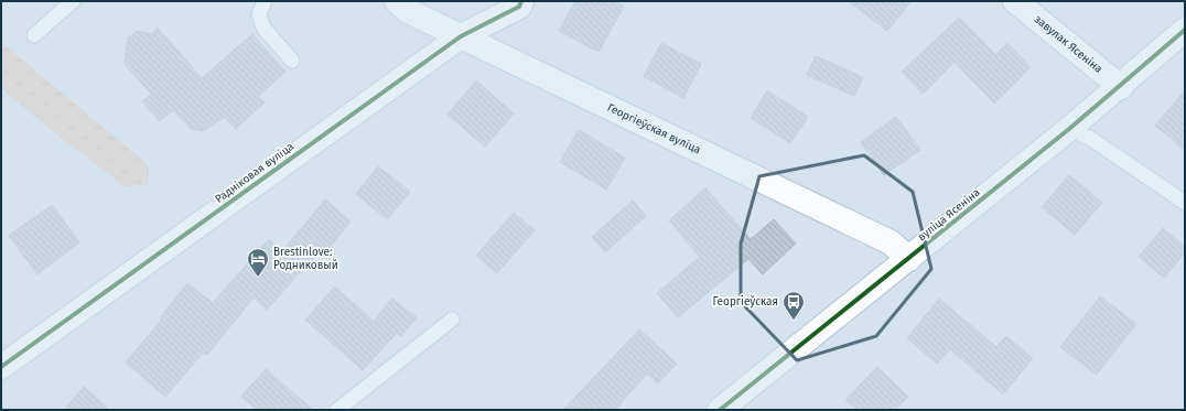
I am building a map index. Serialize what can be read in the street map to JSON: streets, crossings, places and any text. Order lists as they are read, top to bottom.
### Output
{
  "streets": {
    "street": [
      "завулак Ясеніна",
      "Георгіеўская вуліца",
      "Радніковая вуліца",
      "вуліца Ясеніна"
    ]
  },
  "crossings": [
    ["завулак Ясеніна", "вуліца Ясеніна"],
    ["Георгіеўская вуліца", "Радніковая вуліца"],
    ["Георгіеўская вуліца", "вуліца Ясеніна"]
  ],
  "places": {
    "hotel": ["Brestinlove: Родниковый"],
    "bus stop": ["Георгіеўская"]
  }
}
